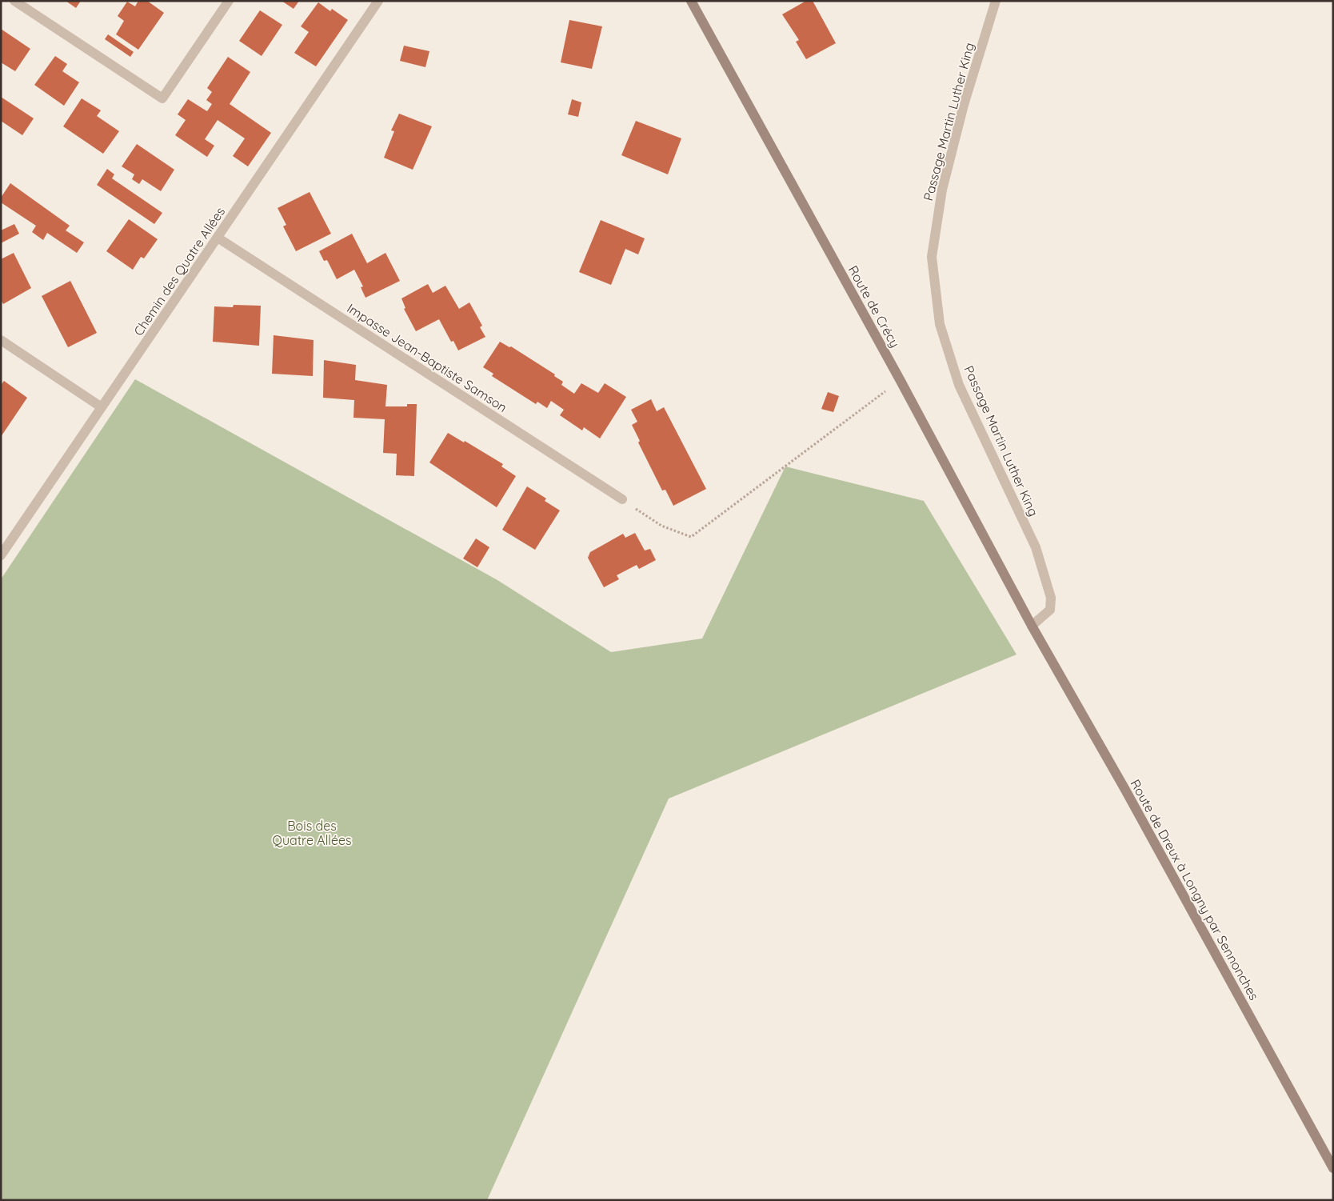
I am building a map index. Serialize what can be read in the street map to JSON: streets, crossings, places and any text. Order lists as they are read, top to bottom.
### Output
{
  "streets": {
    "main road": ["Route de Crécy", "Route de Dreux à Longny par Sennonches"],
    "street": ["Passage Martin Luther King", "Chemin des Quatre Allées", "Impasse Jean-Baptiste Samson"]
  },
  "crossings": [
    ["Passage Martin Luther King", "Route de Crécy"],
    ["Passage Martin Luther King", "Route de Dreux à Longny par Sennonches"],
    ["Chemin des Quatre Allées", "Impasse Jean-Baptiste Samson"],
    ["Route de Crécy", "Route de Dreux à Longny par Sennonches"]
  ],
  "parks": ["Bois des Quatre Allées"]
}
